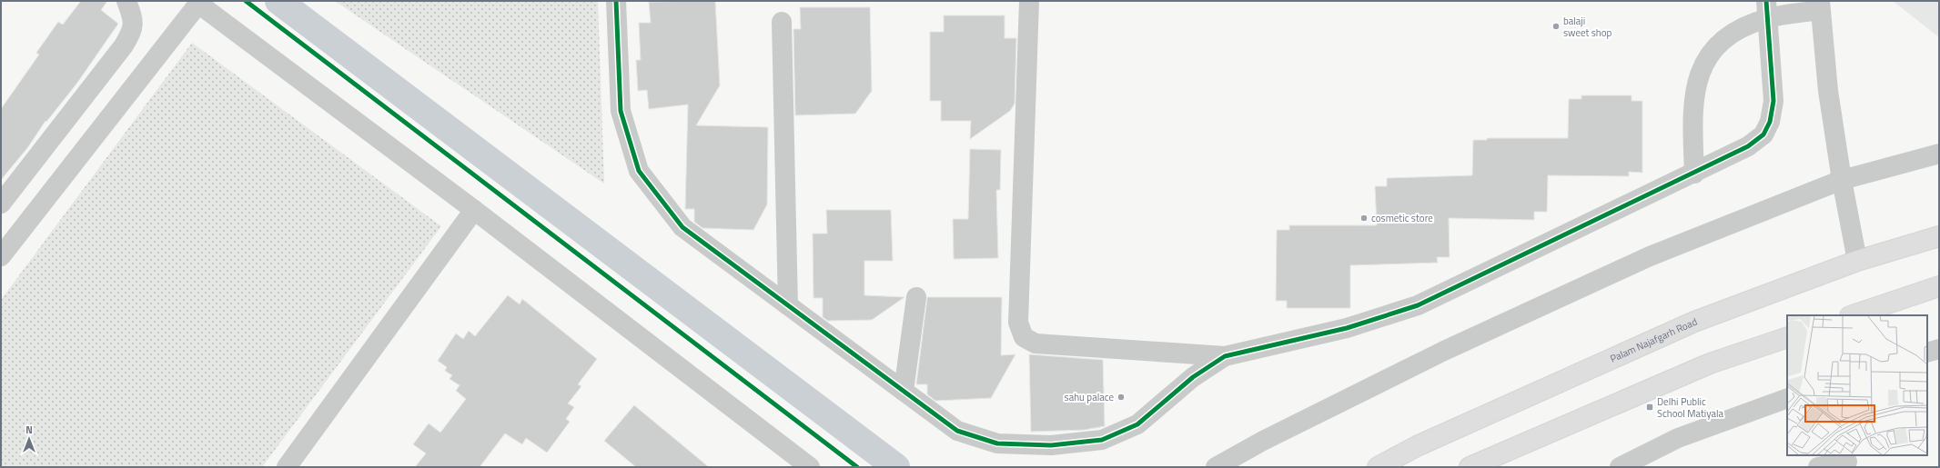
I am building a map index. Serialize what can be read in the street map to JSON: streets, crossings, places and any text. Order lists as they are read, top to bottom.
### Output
{
  "streets": {
    "main road": ["Palam Najafgarh Road"]
  },
  "places": {
    "other": ["balaji sweet shop", "cosmetic store", "sahu palace"],
    "transit": ["Delhi Public School Matiyala"]
  },
  "north": "top"
}
